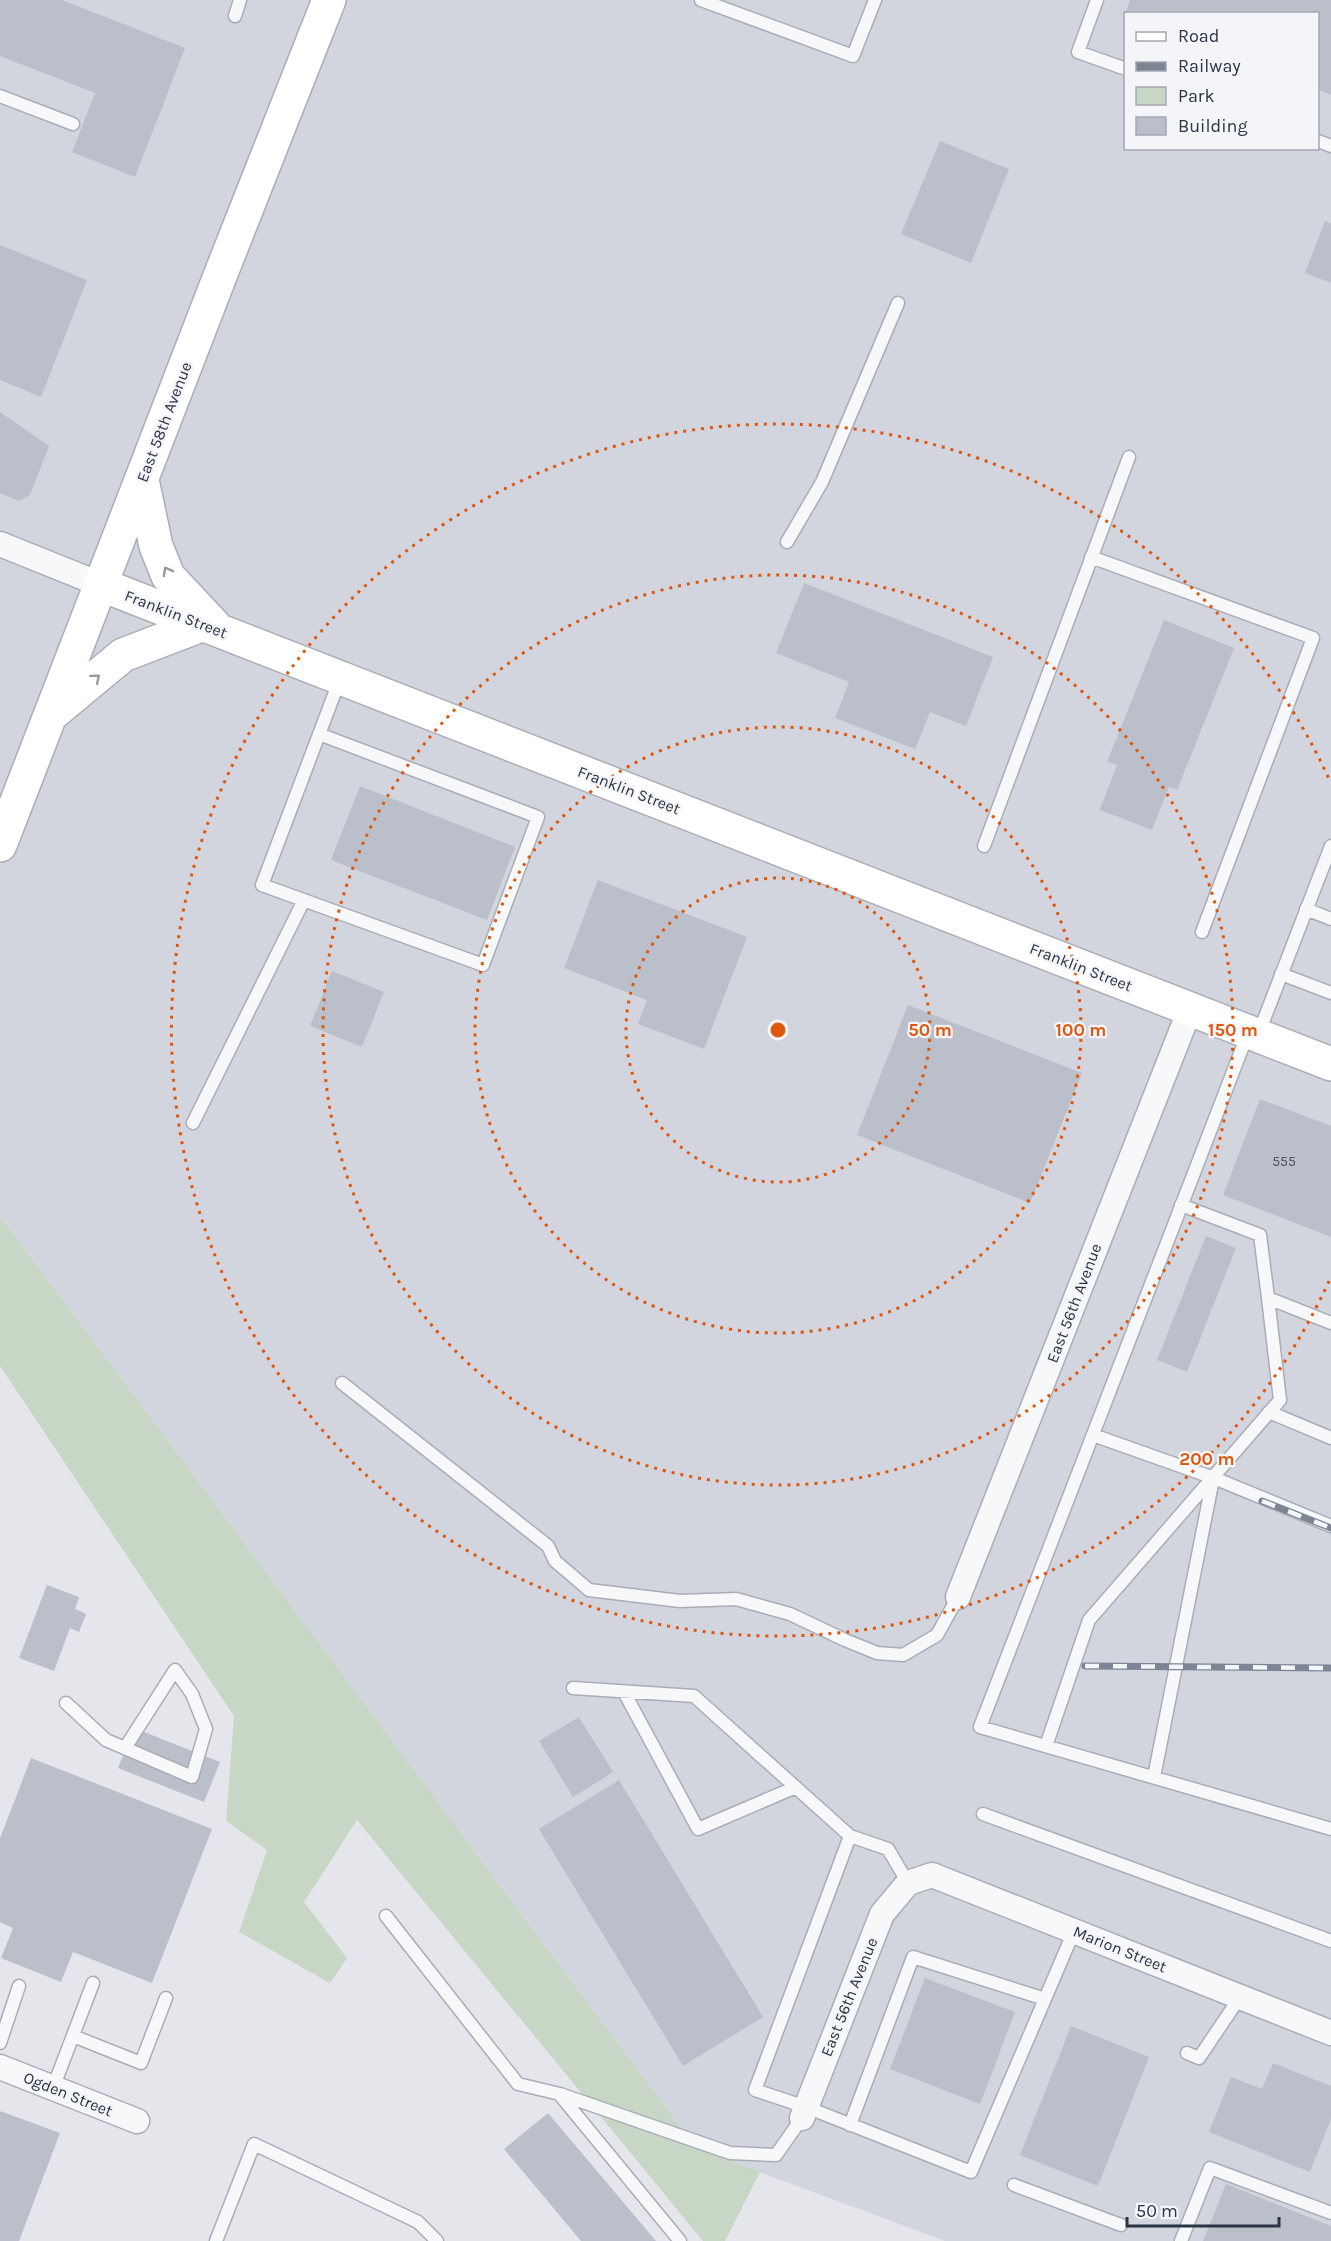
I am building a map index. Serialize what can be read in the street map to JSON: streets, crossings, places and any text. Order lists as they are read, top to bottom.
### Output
{
  "streets": {
    "street": [
      "East 58th Avenue",
      "Franklin Street",
      "East 56th Avenue",
      "Marion Street",
      "Ogden Street"
    ]
  },
  "crossings": [
    ["East 58th Avenue", "Franklin Street"],
    ["Franklin Street", "East 56th Avenue"],
    ["East 56th Avenue", "Marion Street"]
  ],
  "house_numbers": ["555"],
  "legend": [
    "Road",
    "Railway",
    "Park",
    "Building"
  ],
  "scale_bar": "50 m",
  "rings": [
    "50 m",
    "100 m",
    "150 m",
    "200 m"
  ]
}
